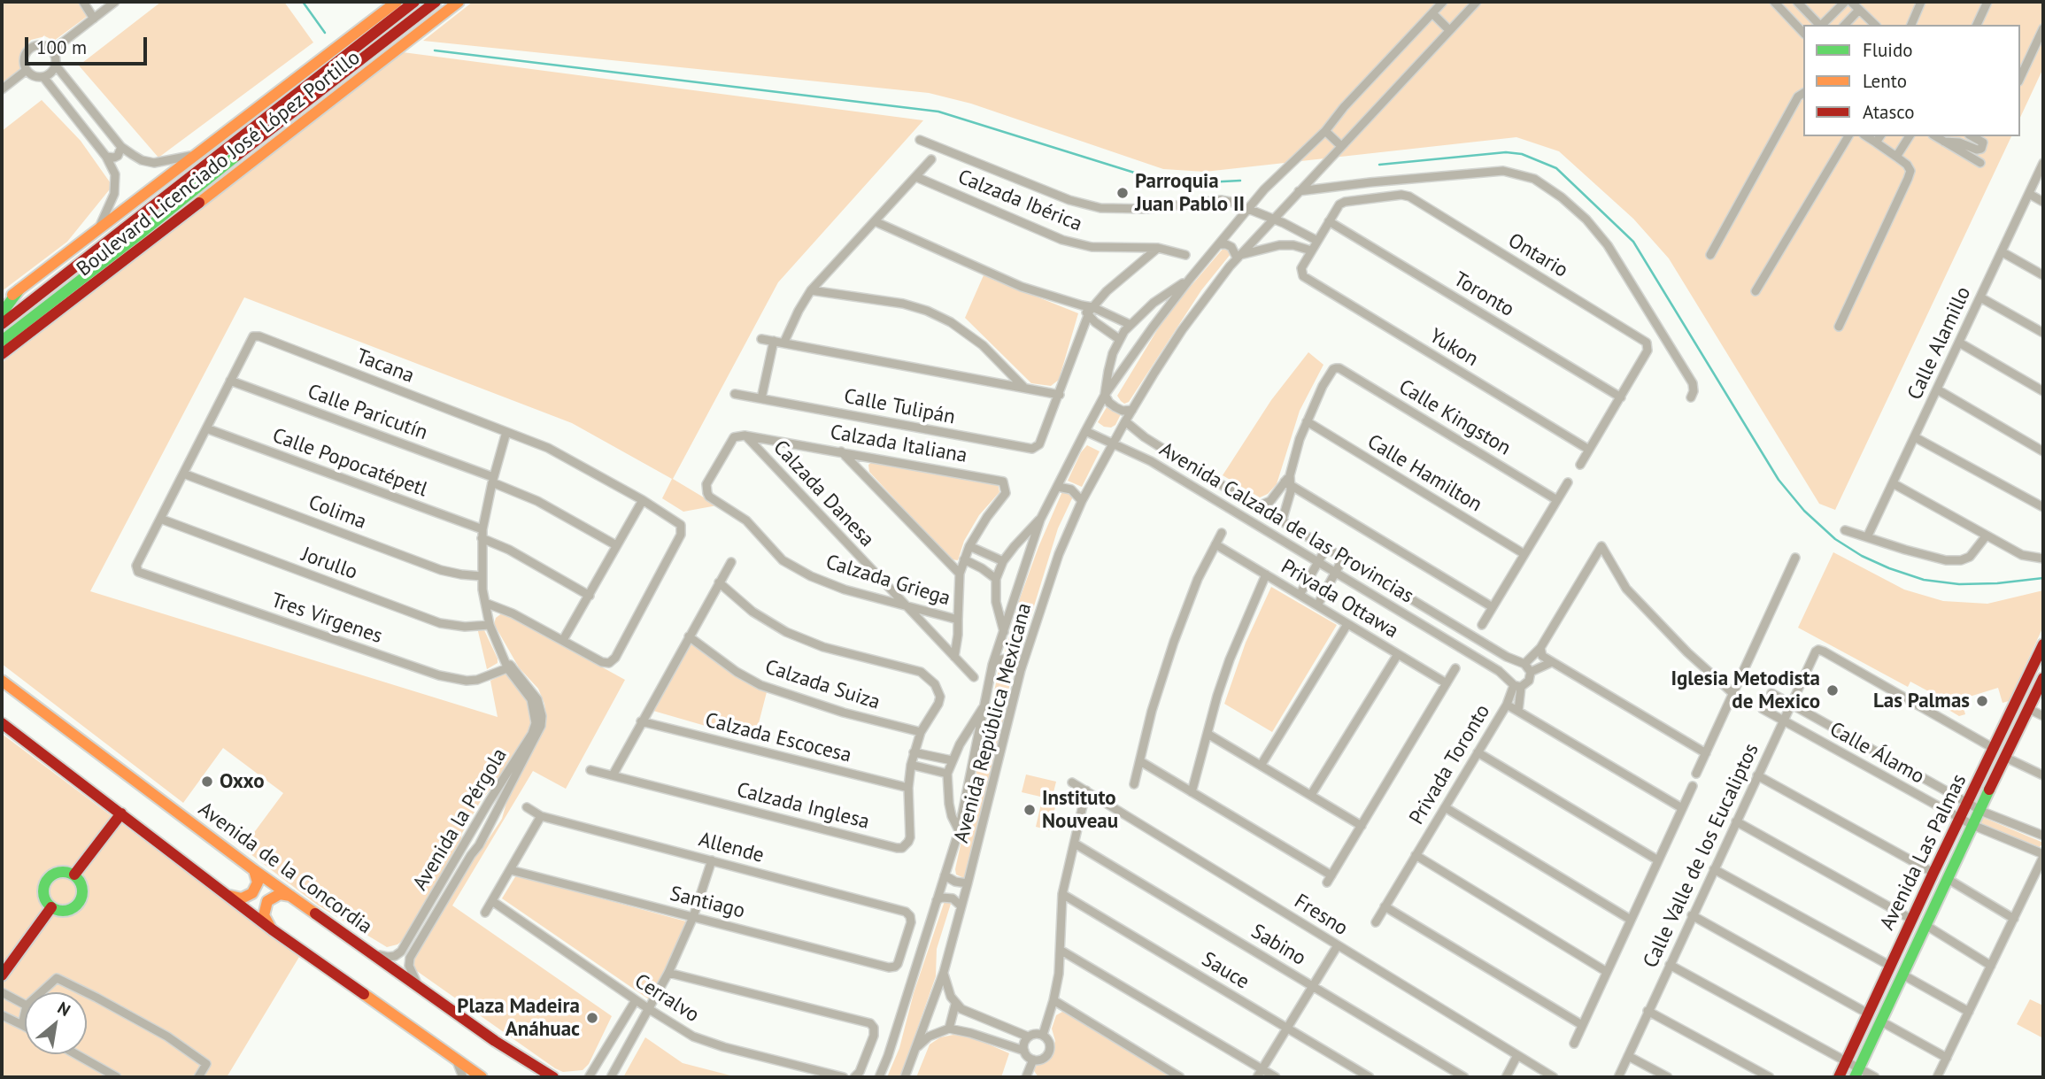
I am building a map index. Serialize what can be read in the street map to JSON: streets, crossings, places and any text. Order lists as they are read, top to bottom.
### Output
{
  "streets": {
    "main road": ["Boulevard Licenciado José López Portillo", "Avenida Las Palmas", "Avenida de la Concordia"],
    "street": [
      "Calzada Ibérica",
      "Ontario",
      "Toronto",
      "Calle Alamillo",
      "Yukon",
      "Tacana",
      "Calle Tulipán",
      "Calle Paricutín",
      "Calle Kingston",
      "Calzada Italiana",
      "Calle Popocatépetl",
      "Calle Hamilton",
      "Calzada Danesa",
      "Colima",
      "Avenida Calzada de las Provincias",
      "Jorullo",
      "Calzada Griega",
      "Privada Ottawa",
      "Tres Virgenes",
      "Calzada Suiza",
      "Avenida República Mexicana",
      "Calzada Escocesa",
      "Calle Álamo",
      "Privada Toronto",
      "Calzada Inglesa",
      "Avenida la Pérgola",
      "Allende",
      "Calle Valle de los Eucaliptos",
      "Santiago",
      "Fresno",
      "Sabino",
      "Sauce",
      "Cerralvo"
    ]
  },
  "crossings": [
    ["Ontario", "Toronto"],
    ["Tacana", "Calle Paricutín"],
    ["Calle Kingston", "Calle Hamilton"],
    ["Calzada Italiana", "Calzada Danesa"],
    ["Calzada Italiana", "Calzada Griega"],
    ["Calzada Danesa", "Calzada Griega"],
    ["Avenida Calzada de las Provincias", "Avenida República Mexicana"],
    ["Jorullo", "Tres Virgenes"],
    ["Tres Virgenes", "Avenida la Pérgola"],
    ["Calzada Suiza", "Calzada Inglesa"],
    ["Calzada Escocesa", "Calzada Inglesa"],
    ["Calle Álamo", "Avenida Las Palmas"],
    ["Calle Álamo", "Calle Valle de los Eucaliptos"],
    ["Avenida la Pérgola", "Avenida de la Concordia"],
    ["Allende", "Santiago"],
    ["Avenida Las Palmas", "Calle Valle de los Eucaliptos"]
  ],
  "places": [
    "Parroquia Juan Pablo II",
    "Iglesia Metodista de Mexico",
    "Las Palmas",
    "Oxxo",
    "Instituto Nouveau",
    "Plaza Madeira Anáhuac"
  ],
  "legend": ["Fluido", "Lento", "Atasco"],
  "scale_bar": "100 m",
  "north": "top right"
}
